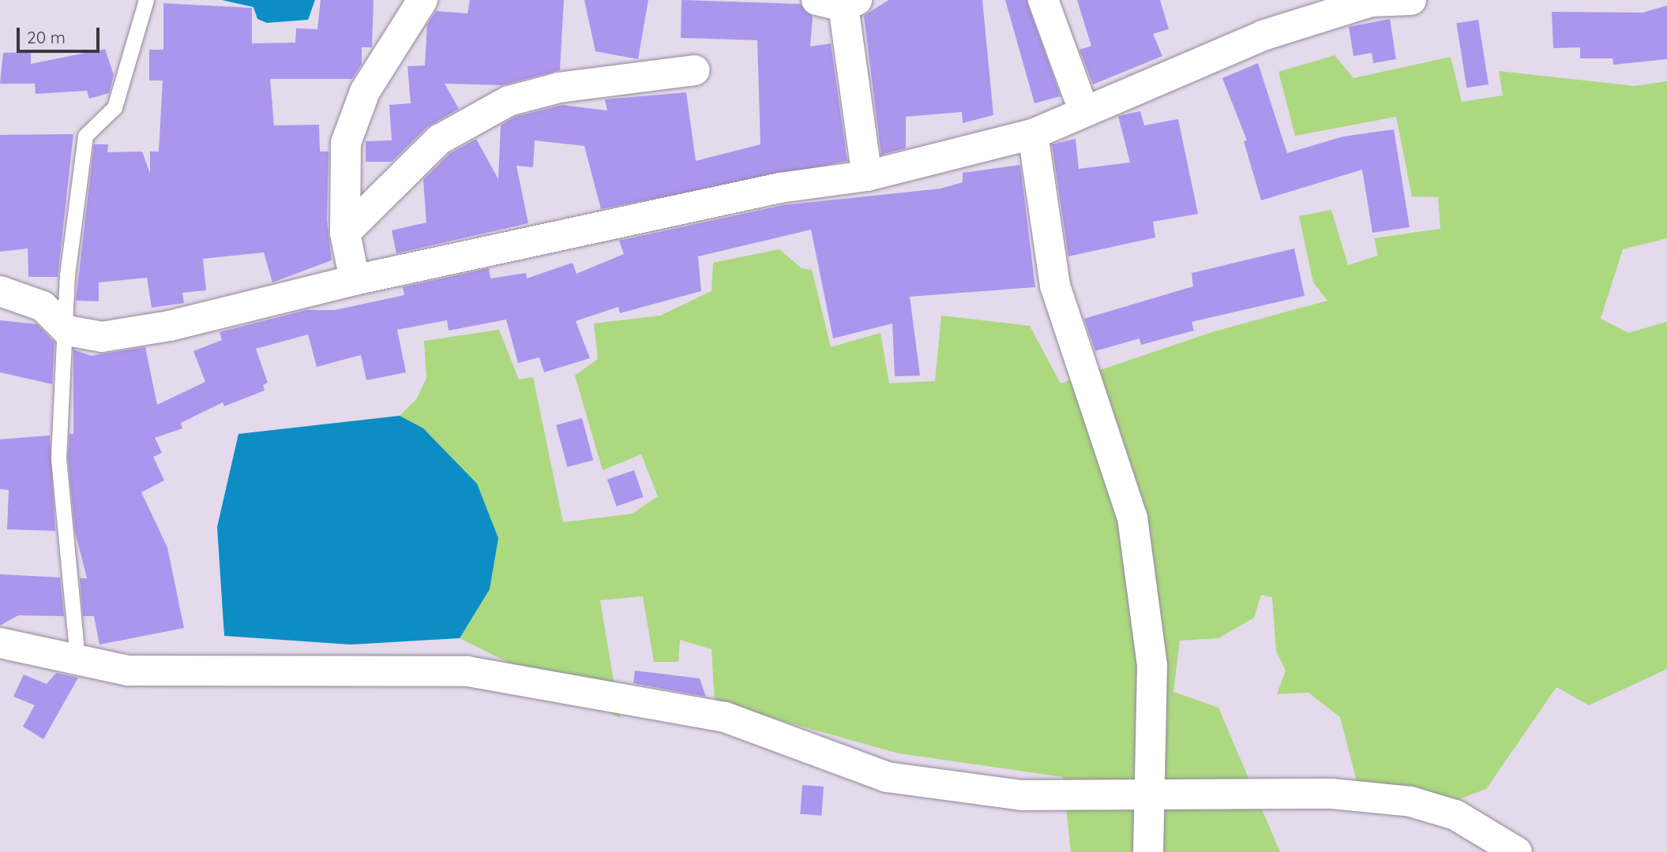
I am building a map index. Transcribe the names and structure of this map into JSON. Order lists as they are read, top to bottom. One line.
{"scale_bar":"20 m"}
